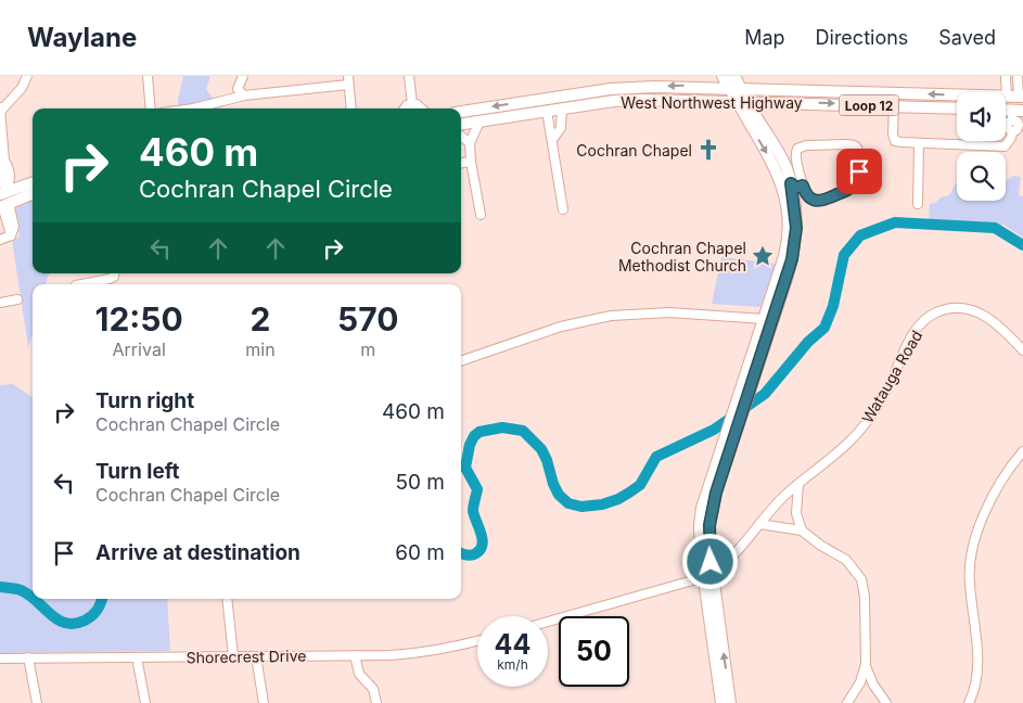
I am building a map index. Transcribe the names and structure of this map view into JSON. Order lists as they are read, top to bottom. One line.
{"streets":{"main road":["West Northwest Highway","Loop 12"],"street":["Watauga Road","Shorecrest Drive"]},"places":{"church":["Cochran Chapel"],"place":["Cochran Chapel Methodist Church"]},"page":{"header":"Waylane","nav":["Map","Directions","Saved"],"turn":["460 m","Cochran Chapel Circle"],"eta":["12:50","Arrival","2","min","570","m"],"list":[{"name":"Turn right","note":"Cochran Chapel Circle","value":"460 m"},{"name":"Turn left","note":"Cochran Chapel Circle","value":"50 m"},{"name":"Arrive at destination","value":"60 m"}],"speed":"44 km/h","limit":"50"}}
